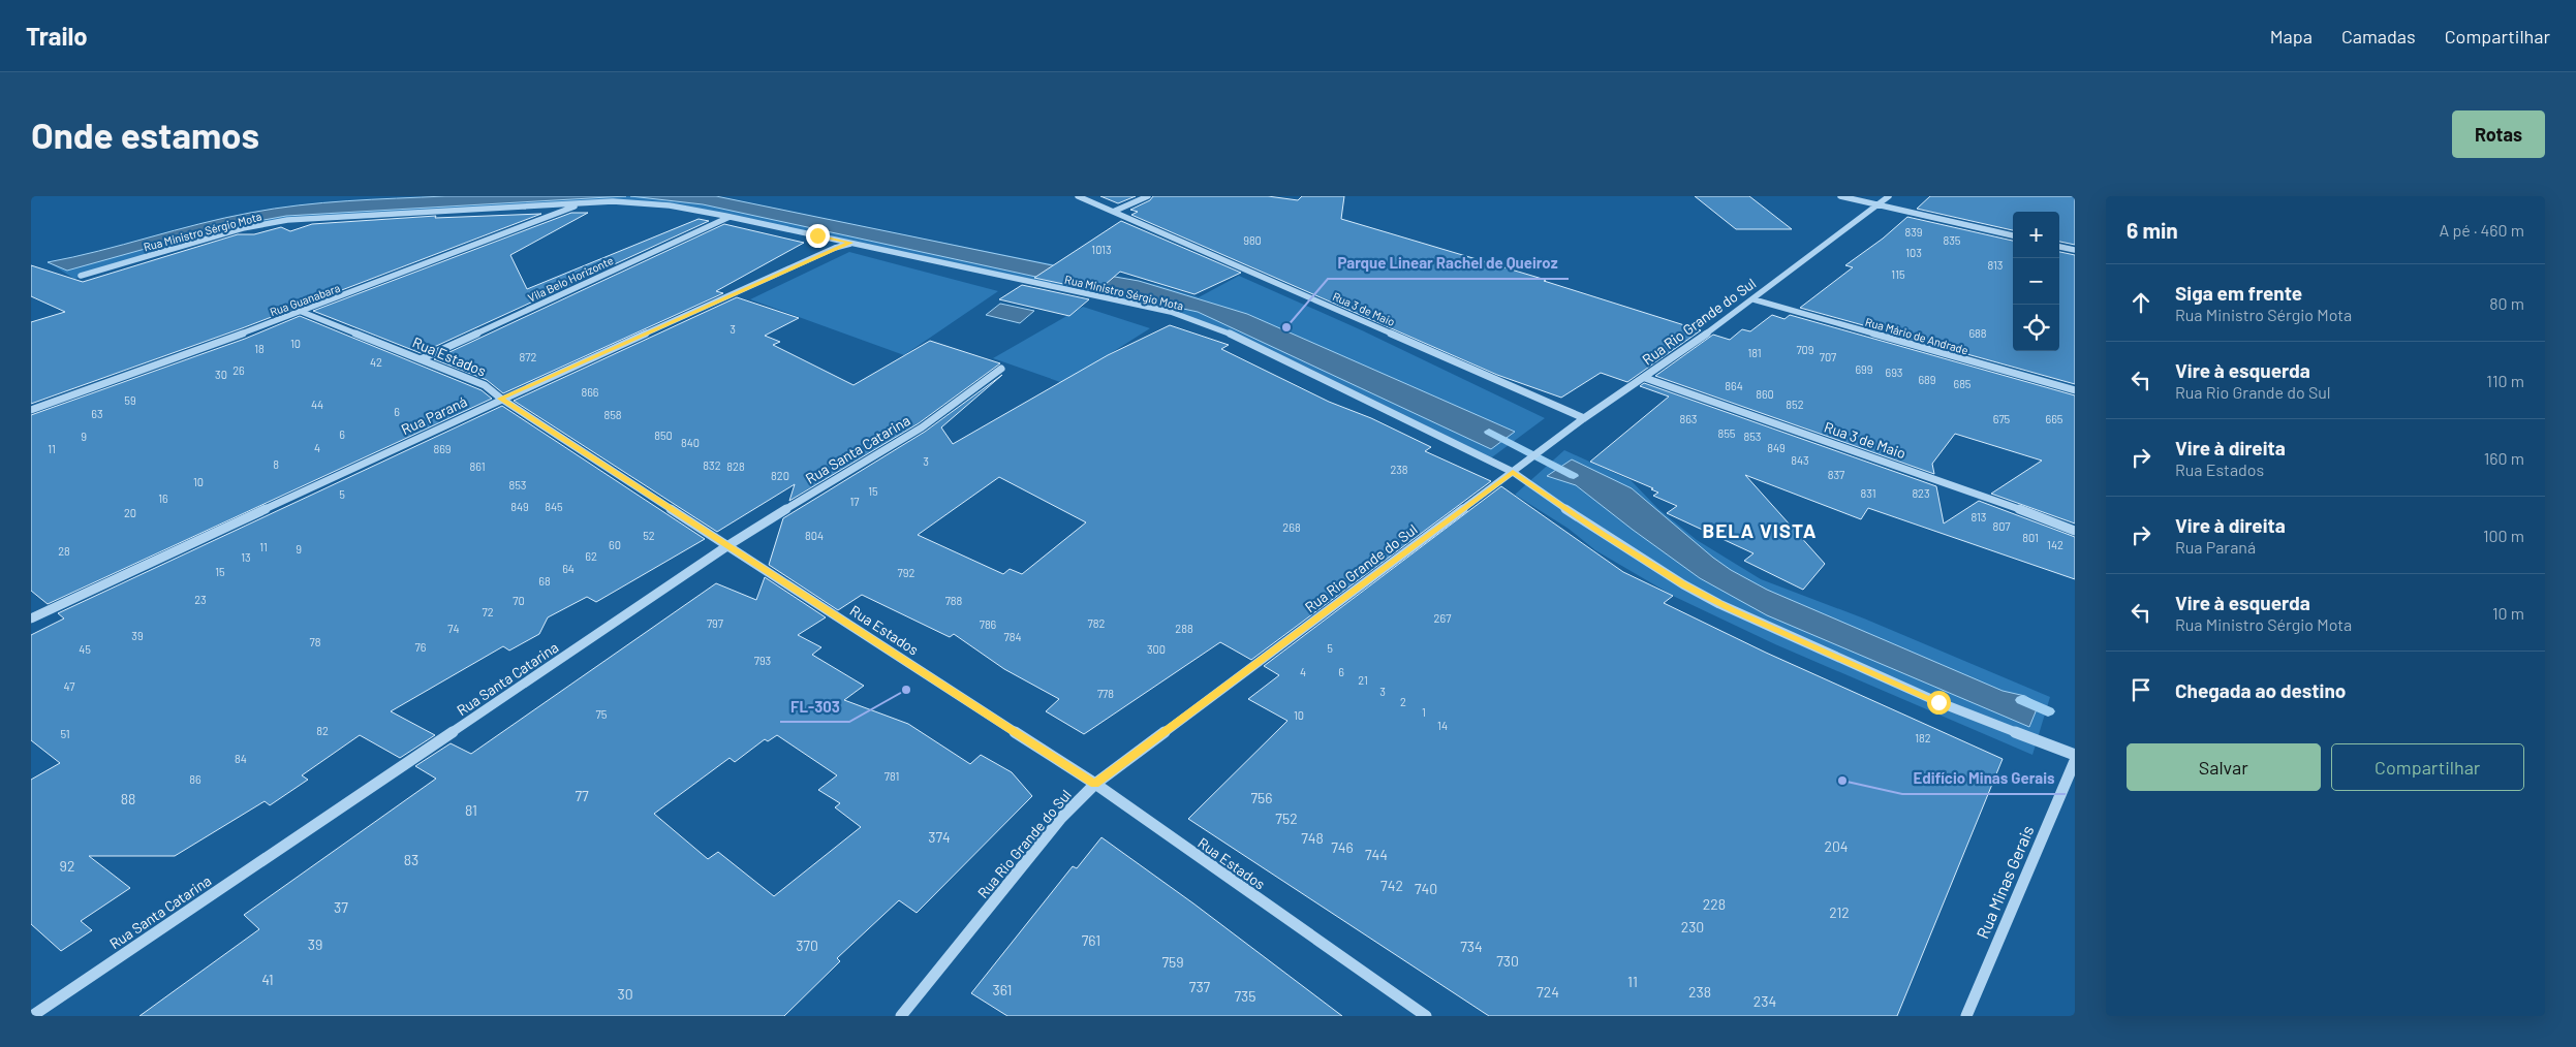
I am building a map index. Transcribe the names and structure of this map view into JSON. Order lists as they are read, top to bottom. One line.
{"streets":{"street":["Rua Ministro Sérgio Mota","Vila Belo Horizonte","Rua Guanabara","Rua 3 de Maio","Rua Rio Grande do Sul","Rua Mário de Andrade","Rua Estados","Rua Paraná","Rua Santa Catarina","Rua Minas Gerais"]},"crossings":[["Rua Ministro Sérgio Mota","Vila Belo Horizonte"],["Rua Ministro Sérgio Mota","Rua Guanabara"],["Rua Ministro Sérgio Mota","Rua Rio Grande do Sul"],["Rua Ministro Sérgio Mota","Rua Paraná"],["Vila Belo Horizonte","Rua Estados"],["Rua Guanabara","Rua Estados"],["Rua 3 de Maio","Rua Rio Grande do Sul"],["Rua Rio Grande do Sul","Rua Mário de Andrade"],["Rua Rio Grande do Sul","Rua Estados"],["Rua Estados","Rua Paraná"],["Rua Estados","Rua Santa Catarina"]],"districts":["BELA VISTA"],"places":["Parque Linear Rachel de Queiroz","FL-303","Edifício Minas Gerais"],"house_numbers":["839","980","835","1013","103","813","115","3","688","10","18","709","181","872","707","42","699","26","693","30","689","685","864","866","860","59","44","852","6","63","858","863","675","665","855","6","850","9","853","840","4","849","11","869","843","3","8","832","861","828","238","837","820","10","853","15","831","823","5","16","17","849","845","20","813","807","268","52","804","801","60","142","11","9","28","62","13","64","15","792","68","23","70","788","72","267","797","782","786","74","288","39","784","78","76","5","45","300","793","4","6","21","47","3","778","2","1","75","10","14","82","51","182","84","781","86","77","756","88","81","752","374","748","204","746","744","83","92","742","740","228","37","212","230","761","39","370","734","730","759","41","11","737","361","724","238","30","735","234"],"page":{"header":"Trailo","nav":["Mapa","Camadas","Compartilhar"],"buttons":["Rotas",["Salvar","Compartilhar"]],"title":"Onde estamos","heading":["6 min","A pé · 460 m"],"map_buttons":["+","−"],"list":[["Siga em frente","Rua Ministro Sérgio Mota","80 m"],["Vire à esquerda","Rua Rio Grande do Sul","110 m"],["Vire à direita","Rua Estados","160 m"],["Vire à direita","Rua Paraná","100 m"],["Vire à esquerda","Rua Ministro Sérgio Mota","10 m"],"Chegada ao destino"]}}
